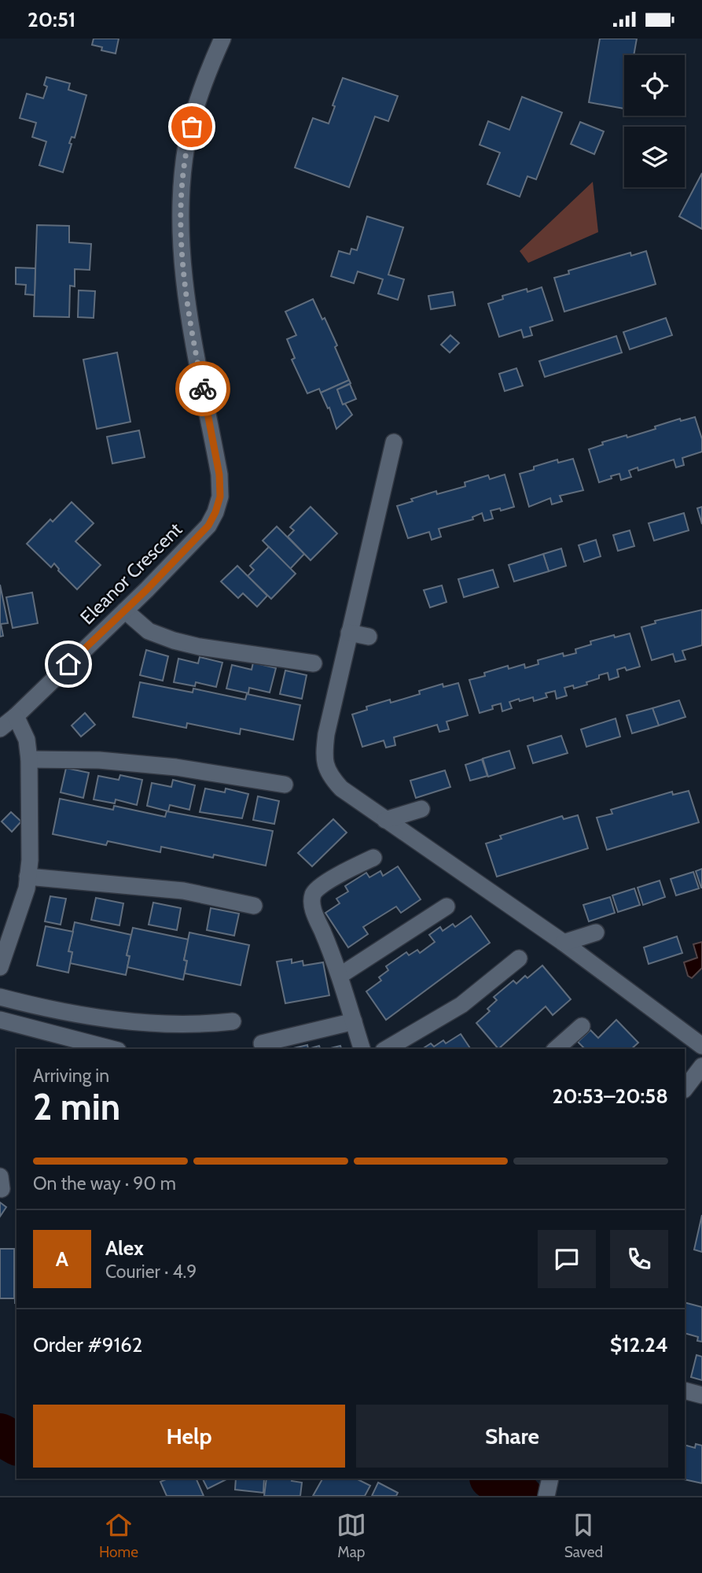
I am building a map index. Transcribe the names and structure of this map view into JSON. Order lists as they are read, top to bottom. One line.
{"streets":{"street":["Eleanor Crescent"]},"page":{"status":"20:51","heading":["2 min","Arriving in","20:53–20:58"],"panel":["Alex","Courier · 4.9","Order #9162","$12.24"],"bar":"On the way · 90 m","round":"A","buttons":["Help","Share"],"tabs":["Home","Map","Saved"]}}
